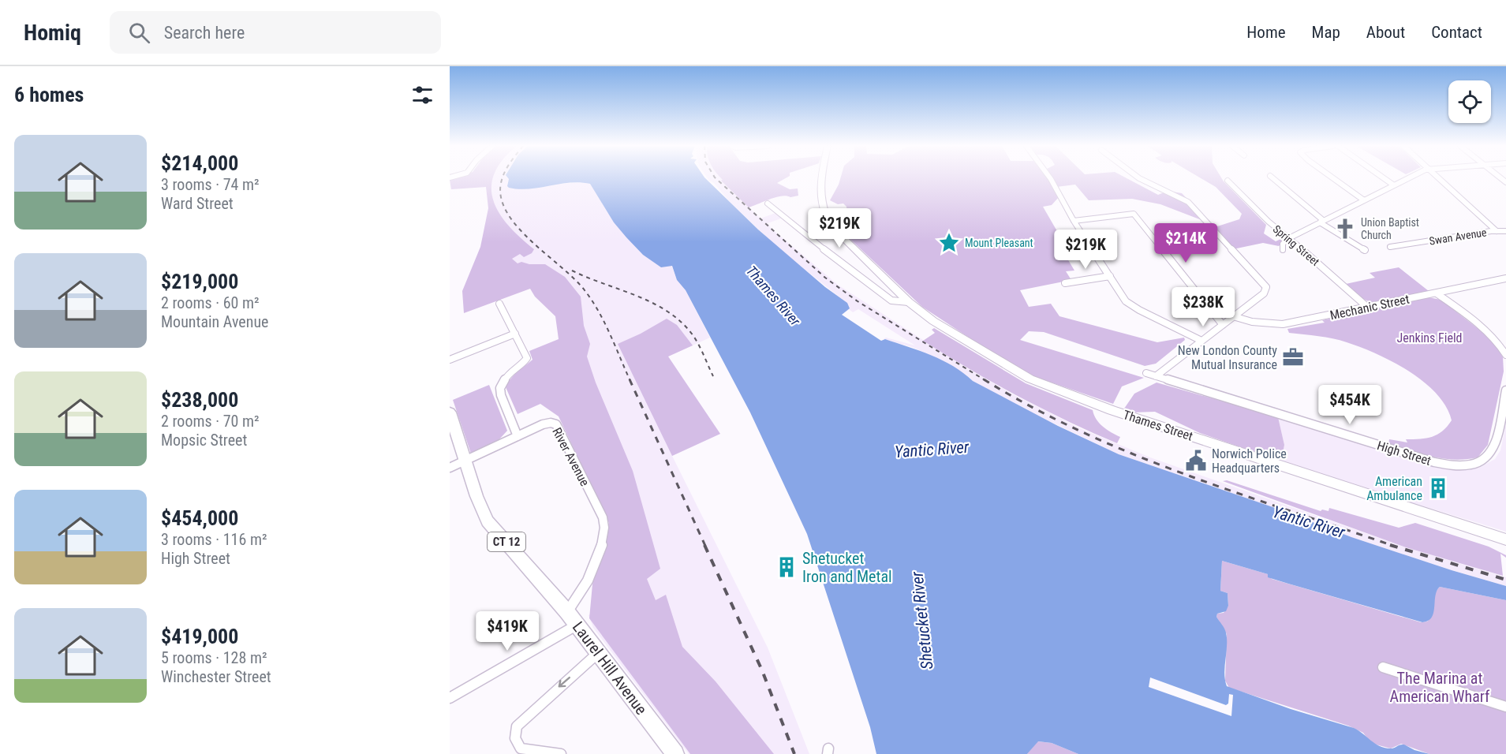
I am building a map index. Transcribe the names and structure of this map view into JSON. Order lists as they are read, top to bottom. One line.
{"streets":{"highway":["CT 12","Laurel Hill Avenue"],"main road":["Thames Street"],"street":["Swan Avenue","Spring Street","Mechanic Street","High Street","River Avenue"]},"crossings":[["Spring Street","Mechanic Street"],["River Avenue","Laurel Hill Avenue"]],"water":["Thames River","Yantic River","Shetucket River"],"parks":["Jenkins Field","The Marina at American Wharf"],"places":{"church":["Union Baptist Church"],"place":["Mount Pleasant"],"office":["New London County Mutual Insurance"],"public building":["Norwich Police Headquarters"],"building":["American Ambulance","Shetucket Iron and Metal"]},"page":{"header":"Homiq","search":"Search here","nav":["Home","Map","About","Contact"],"heading":"6 homes","list":[{"name":"$214,000","note":"3 rooms · 74 m² · Ward Street"},{"name":"$219,000","note":"2 rooms · 60 m² · Mountain Avenue"},{"name":"$238,000","note":"2 rooms · 70 m² · Mopsic Street"},{"name":"$454,000","note":"3 rooms · 116 m² · High Street"},{"name":"$419,000","note":"5 rooms · 128 m² · Winchester Street"}],"price":["$219K","$214K","$219K","$238K","$454K","$419K"]}}
